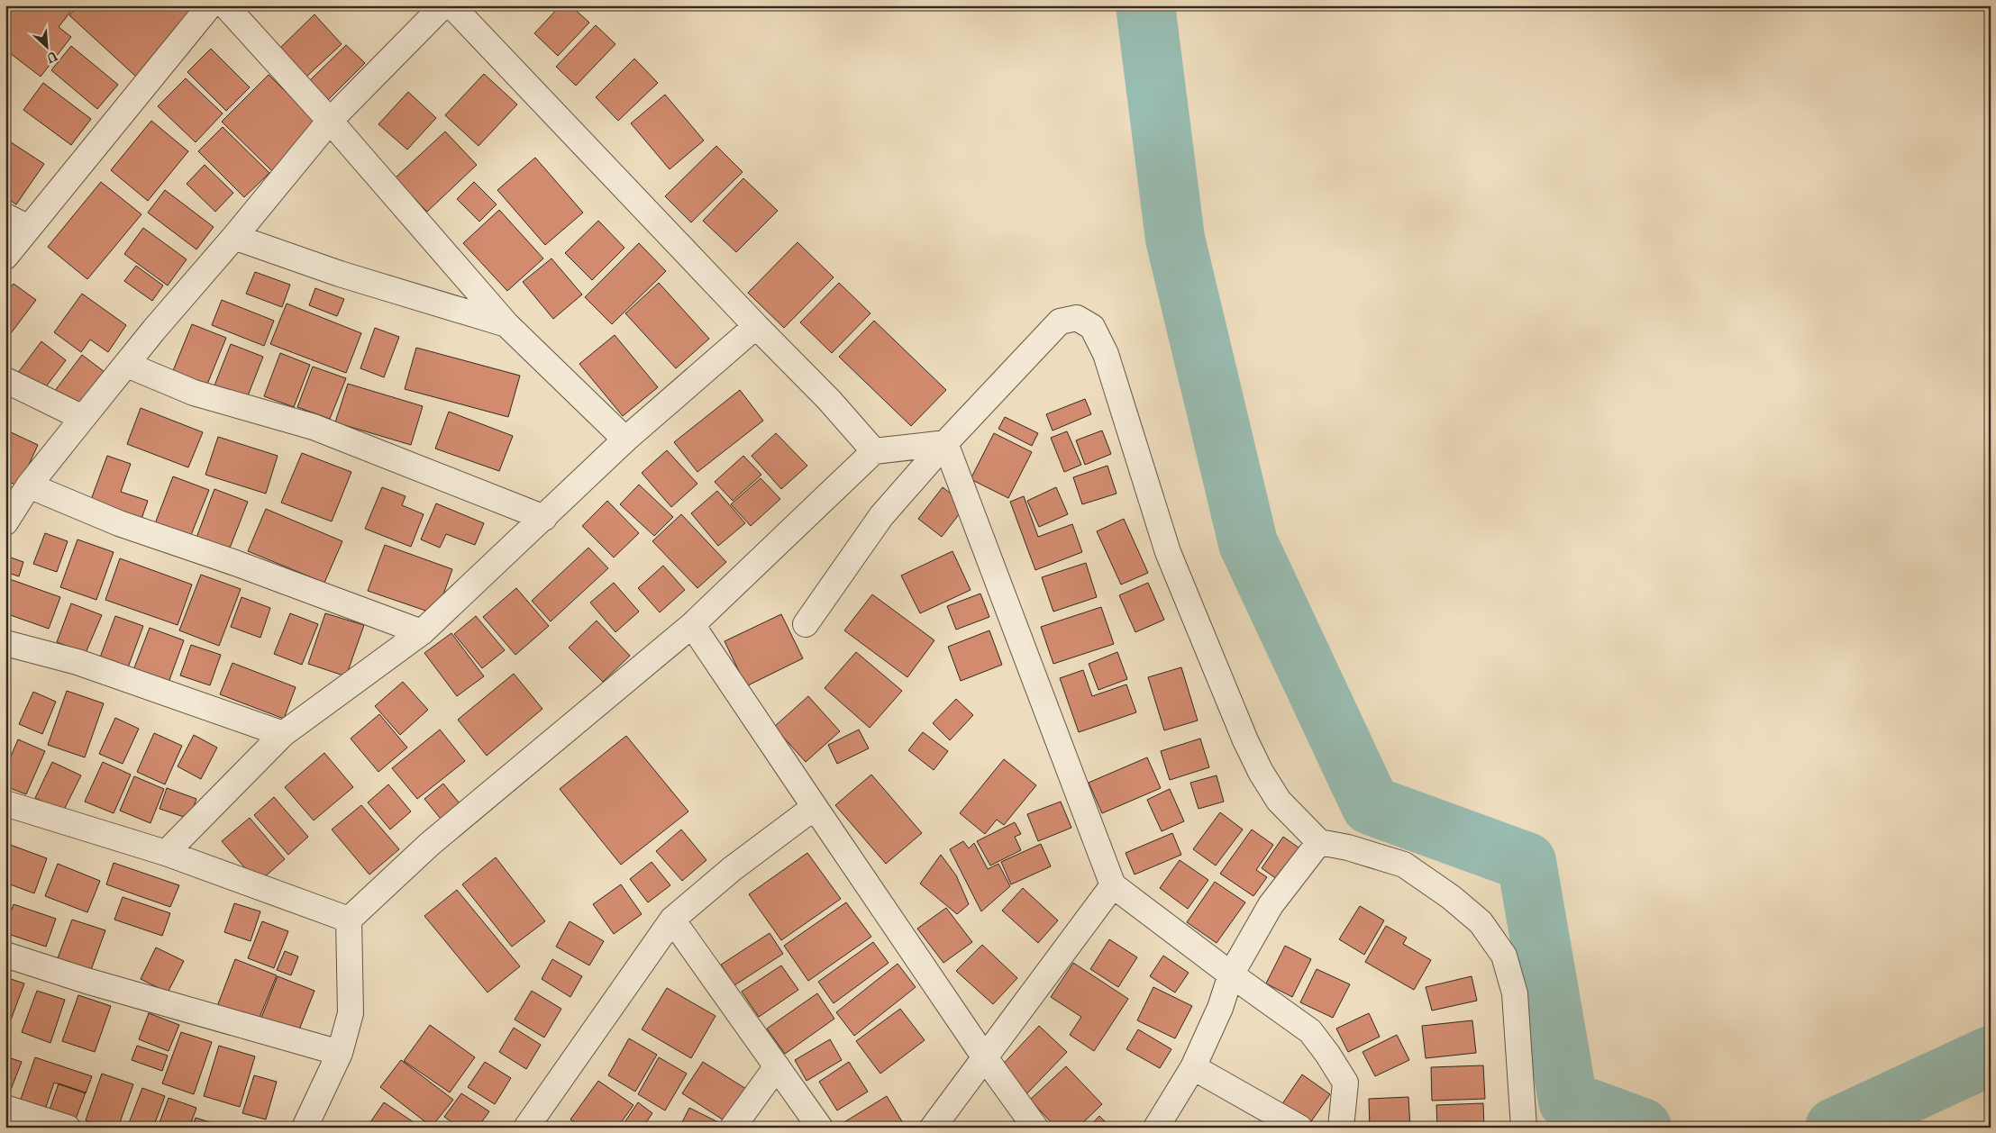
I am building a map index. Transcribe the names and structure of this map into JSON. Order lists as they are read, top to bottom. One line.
{"north":"bottom right"}
